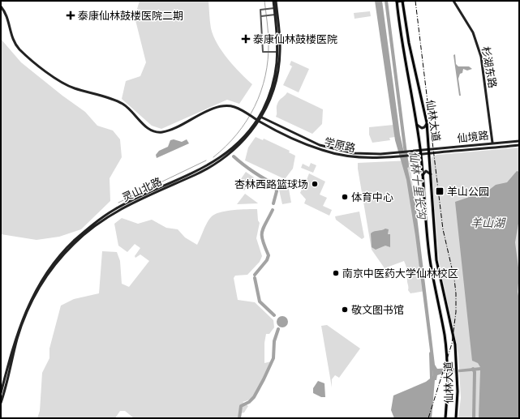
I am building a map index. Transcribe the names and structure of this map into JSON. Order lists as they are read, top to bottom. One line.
{"streets":{"main road":["杉湖东路","仙林大道","仙境路","学原路","灵山北路"]},"crossings":[["杉湖东路","仙境路"],["仙林大道","仙境路"],["仙林大道","学原路"],["仙境路","学原路"],["学原路","灵山北路"]],"water":["仙林十里长沟","羊山湖"],"places":{"health":["泰康仙林鼓楼医院二期","泰康仙林鼓楼医院"],"other":["杏林西路篮球场","体育中心","南京中医药大学仙林校区","敬文图书馆"],"transit":["羊山公园"]}}
